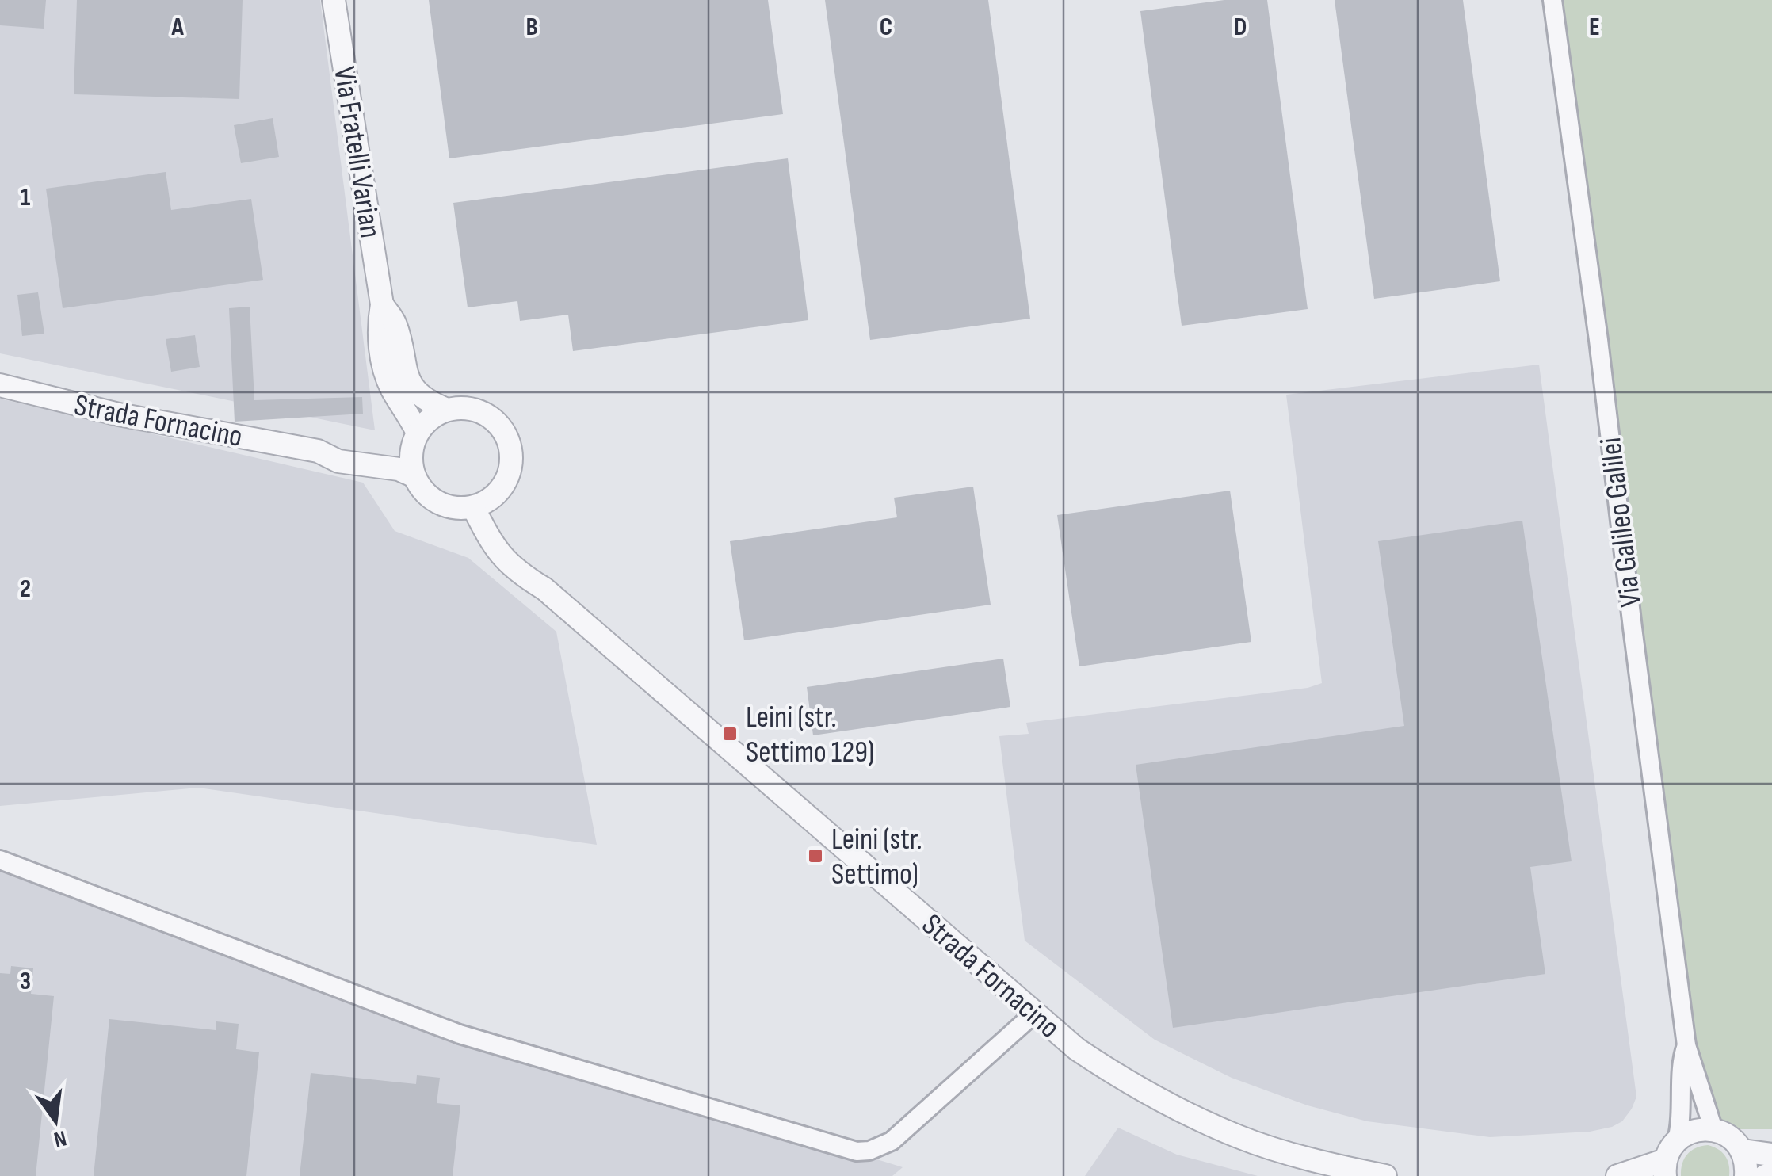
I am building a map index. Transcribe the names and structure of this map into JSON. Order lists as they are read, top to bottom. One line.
{"streets":{"street":["Via Fratelli Varian","Strada Fornacino","Via Galileo Galilei"]},"crossings":[["Via Fratelli Varian","Strada Fornacino"]],"places":{"transit":["Leini (str. Settimo 129)","Leini (str. Settimo)"]},"north":"bottom","grid":{"columns":["A","B","C","D","E"],"rows":["1","2","3"]}}
